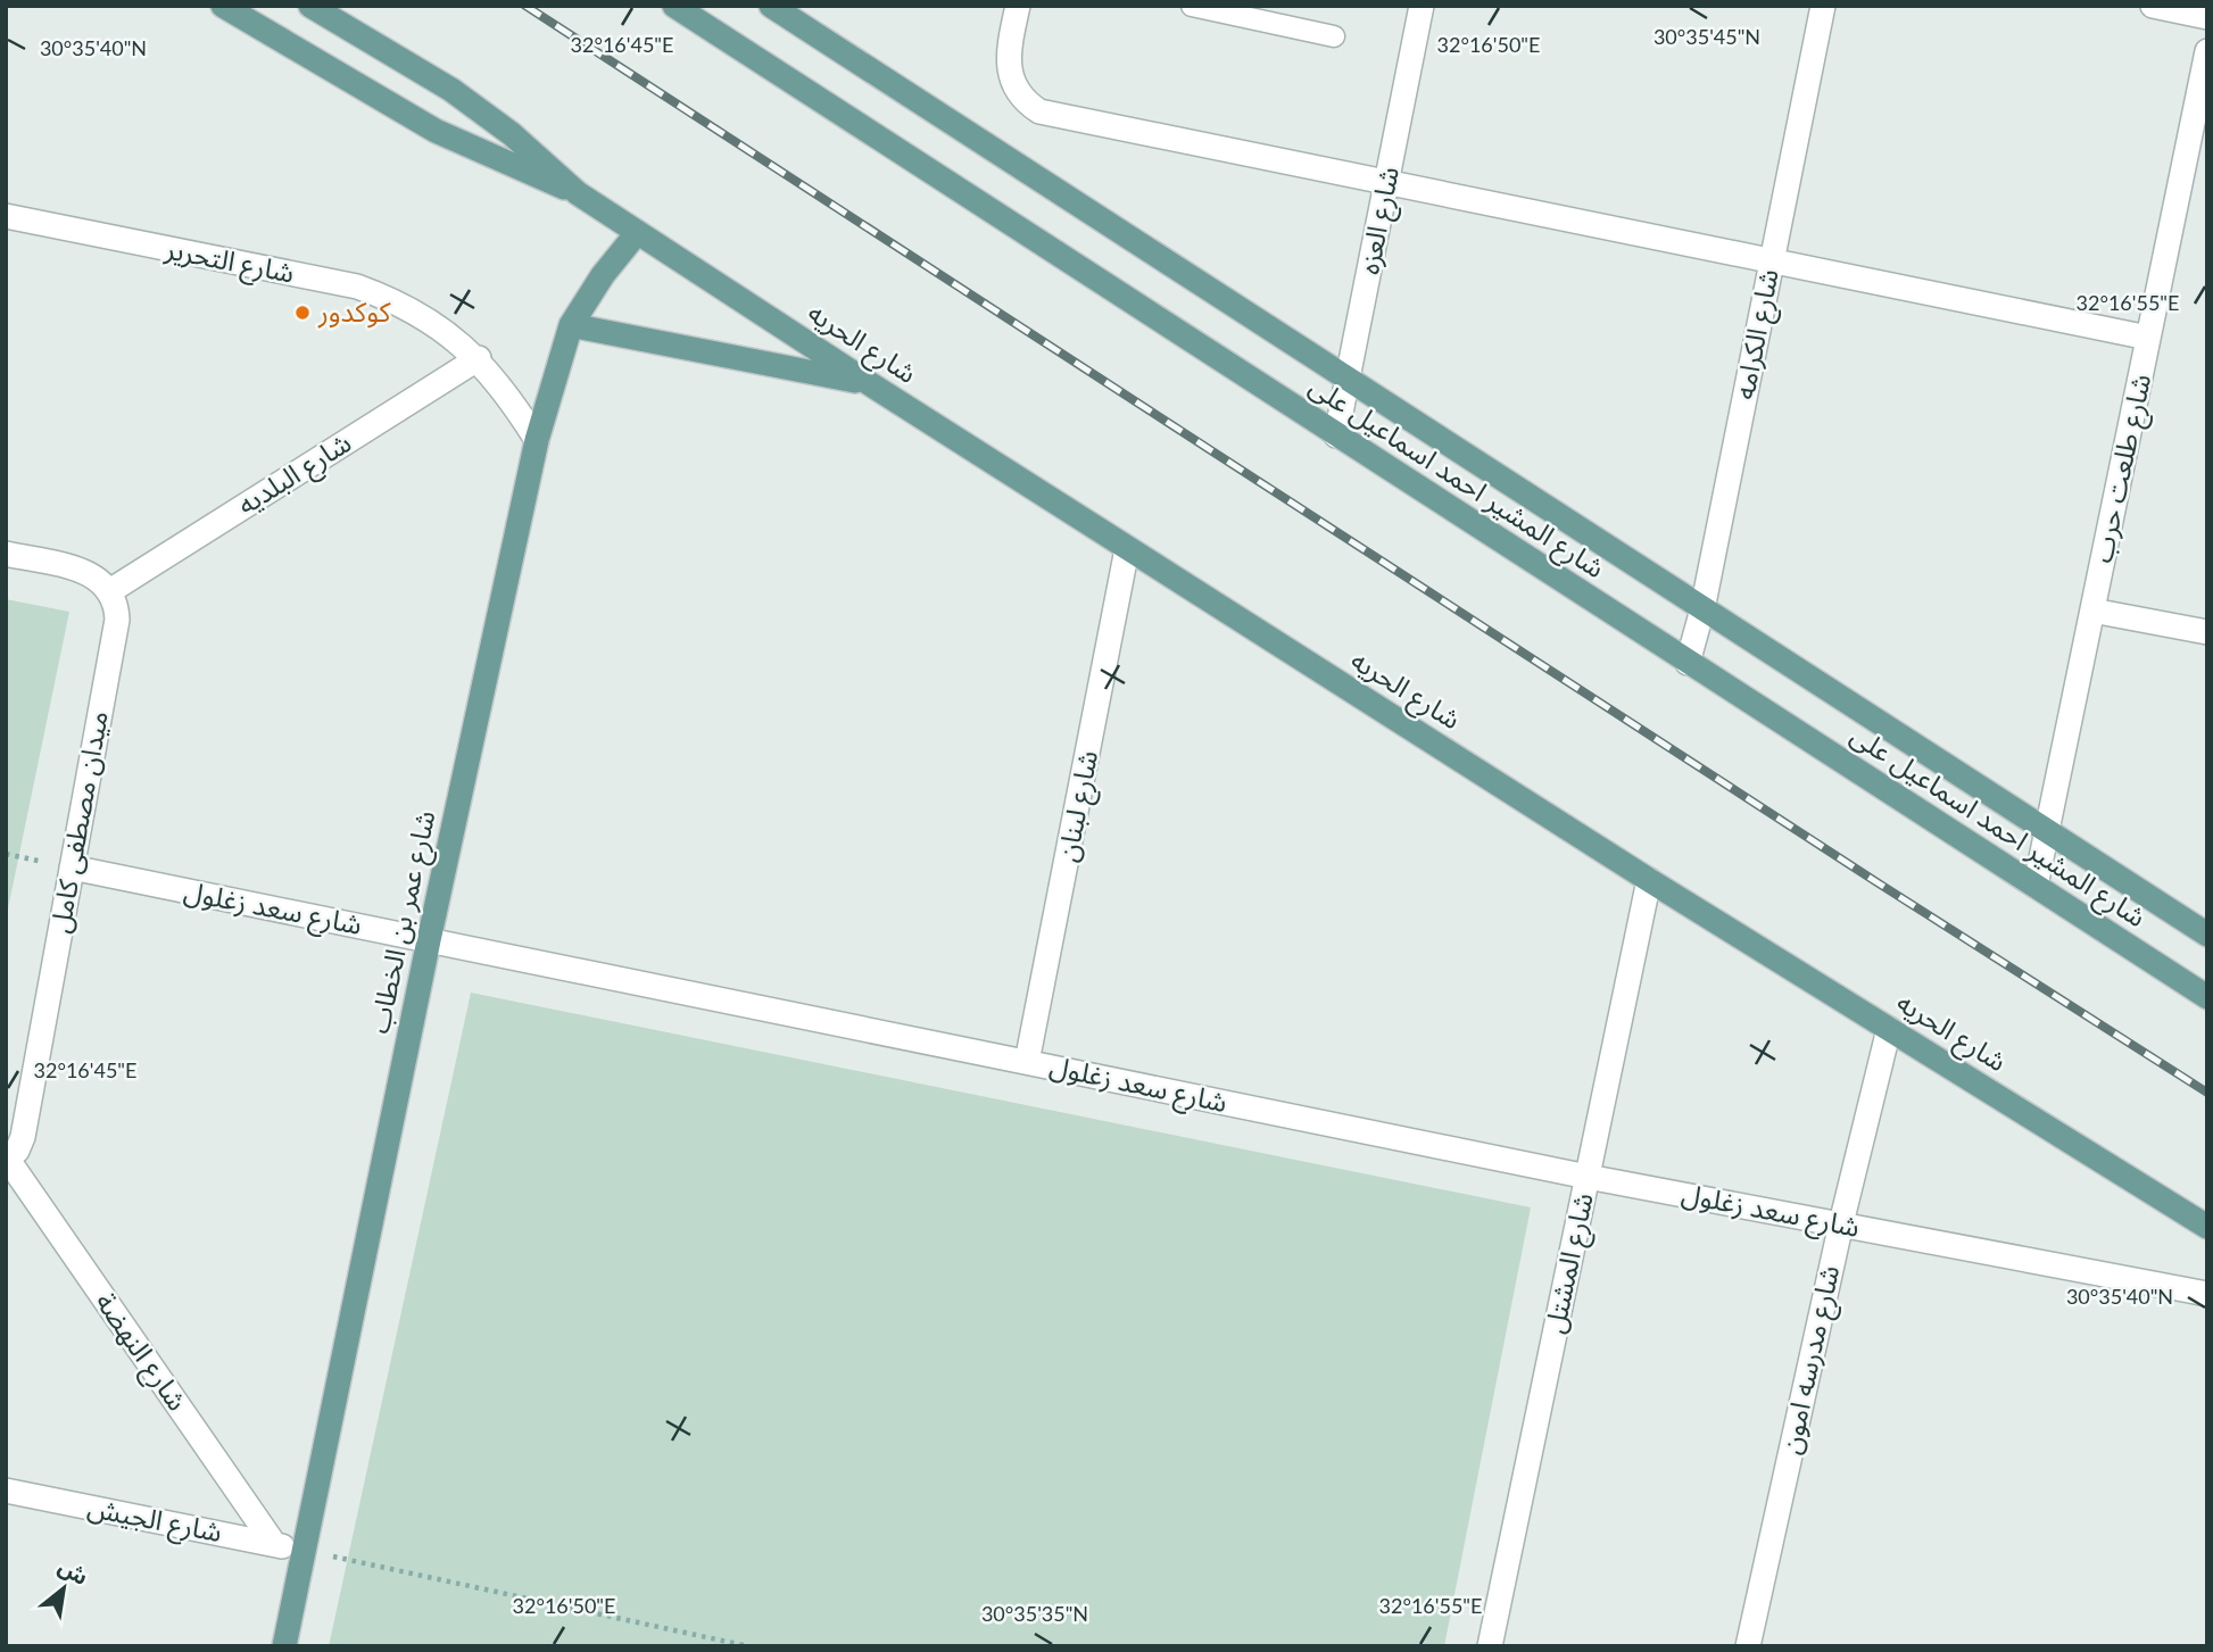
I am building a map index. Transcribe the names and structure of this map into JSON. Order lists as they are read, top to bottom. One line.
{"streets":{"main road":["شارع الحريه","شارع المشير احمد اسماعيل على","شارع عمر بن الخطاب"],"street":["شارع العزه","شارع التحرير","شارع الكرامه","شارع طلعت حرب","شارع البلديه","شارع لبنان","ميدان مصطفى كامل","شارع سعد زغلول","شارع المشتل","شارع النهضة","شارع مدرسه امون","شارع الجيش"]},"crossings":[["شارع العزه","شارع المشير احمد اسماعيل على"],["شارع التحرير","شارع البلديه"],["شارع التحرير","شارع عمر بن الخطاب"],["شارع الكرامه","شارع المشير احمد اسماعيل على"],["شارع الحريه","شارع لبنان"],["شارع الحريه","شارع عمر بن الخطاب"],["شارع الحريه","شارع المشتل"],["شارع الحريه","شارع مدرسه امون"],["شارع طلعت حرب","شارع المشير احمد اسماعيل على"],["شارع البلديه","ميدان مصطفى كامل"],["شارع لبنان","شارع سعد زغلول"],["ميدان مصطفى كامل","شارع سعد زغلول"],["ميدان مصطفى كامل","شارع النهضة"],["شارع سعد زغلول","شارع عمر بن الخطاب"],["شارع سعد زغلول","شارع المشتل"],["شارع سعد زغلول","شارع مدرسه امون"],["شارع عمر بن الخطاب","شارع الجيش"],["شارع النهضة","شارع الجيش"]],"places":["كوكدور"],"north":"top right","coordinates":["30°35'45\"N","32°16'45\"E","32°16'50\"E","30°35'40\"N","32°16'55\"E","30°35'35\"N"]}
